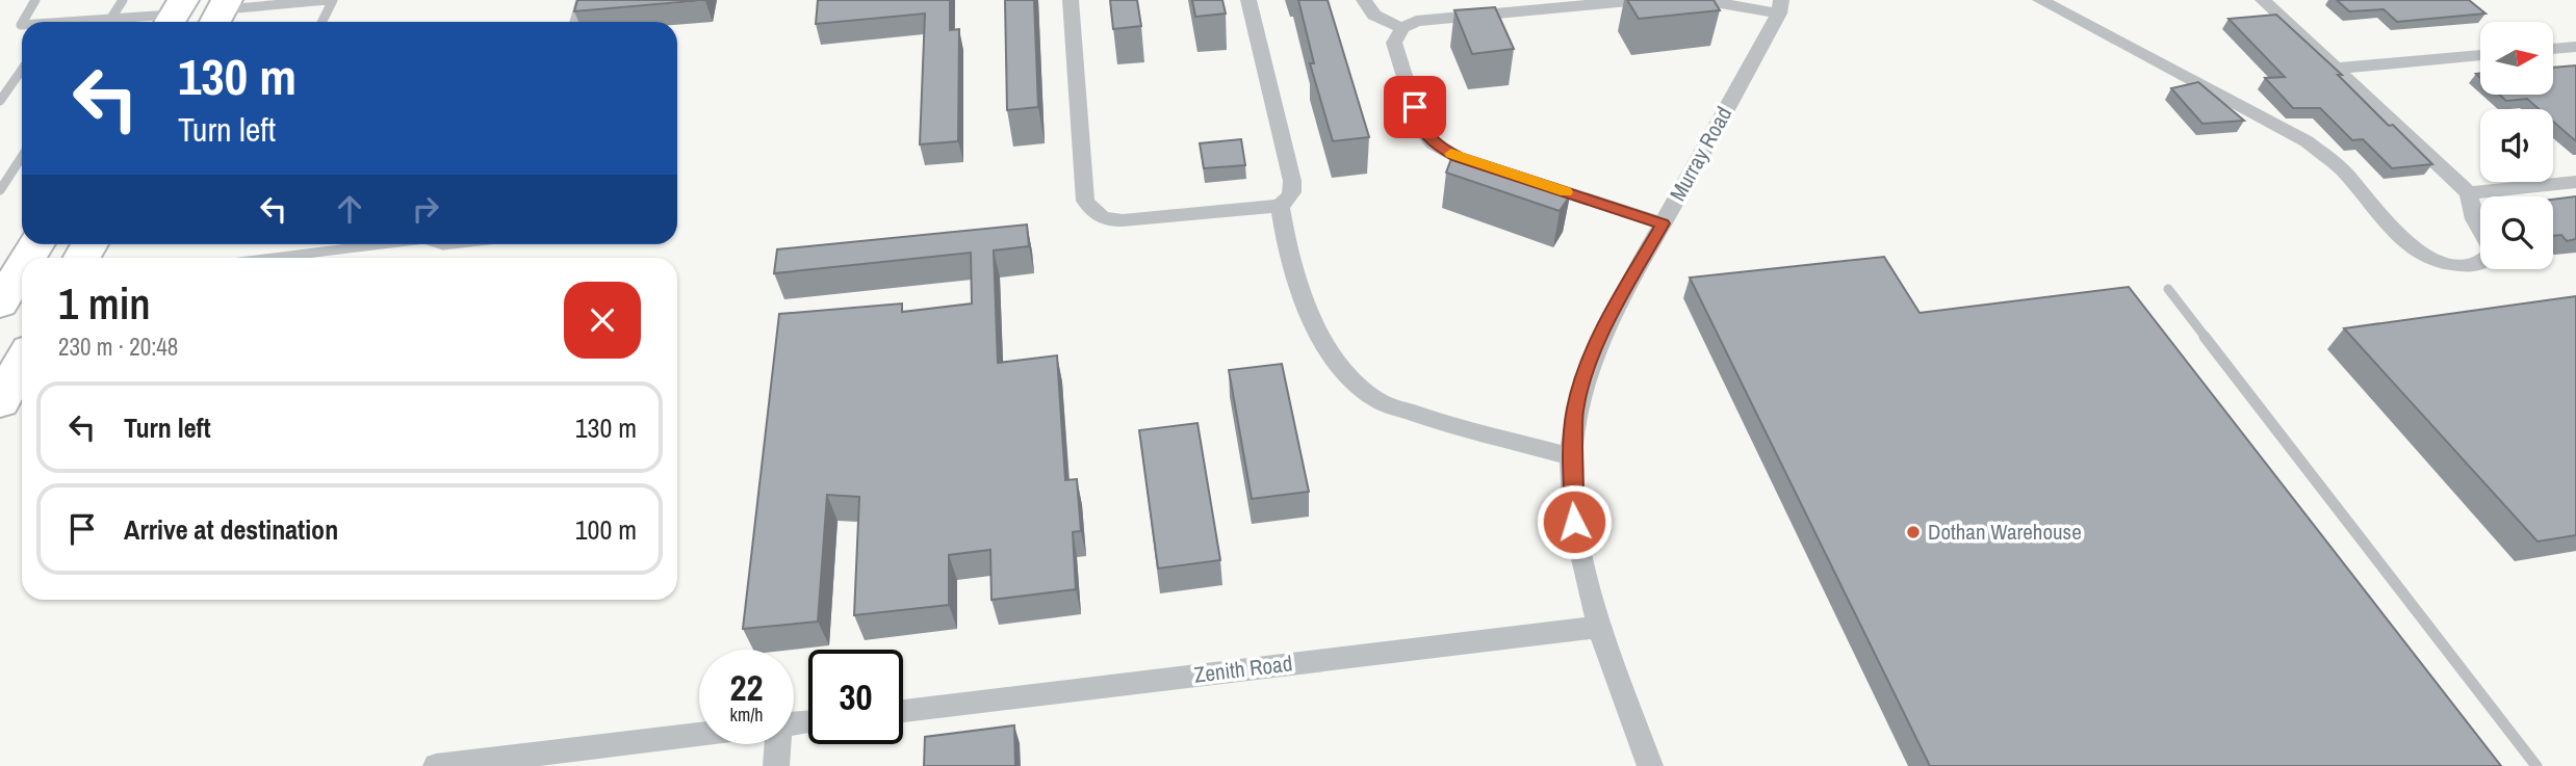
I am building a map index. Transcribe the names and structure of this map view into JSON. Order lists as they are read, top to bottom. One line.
{"streets":{"street":["Murray Road","Zenith Road"]},"crossings":[["Murray Road","Zenith Road"]],"places":["Dothan Warehouse"],"north":"right","page":{"turn":["130 m","Turn left"],"heading":["1 min","230 m · 20:48"],"list":[{"name":"Turn left","value":"130 m"},{"name":"Arrive at destination","value":"100 m"}],"speed":"22 km/h","limit":"30"}}
